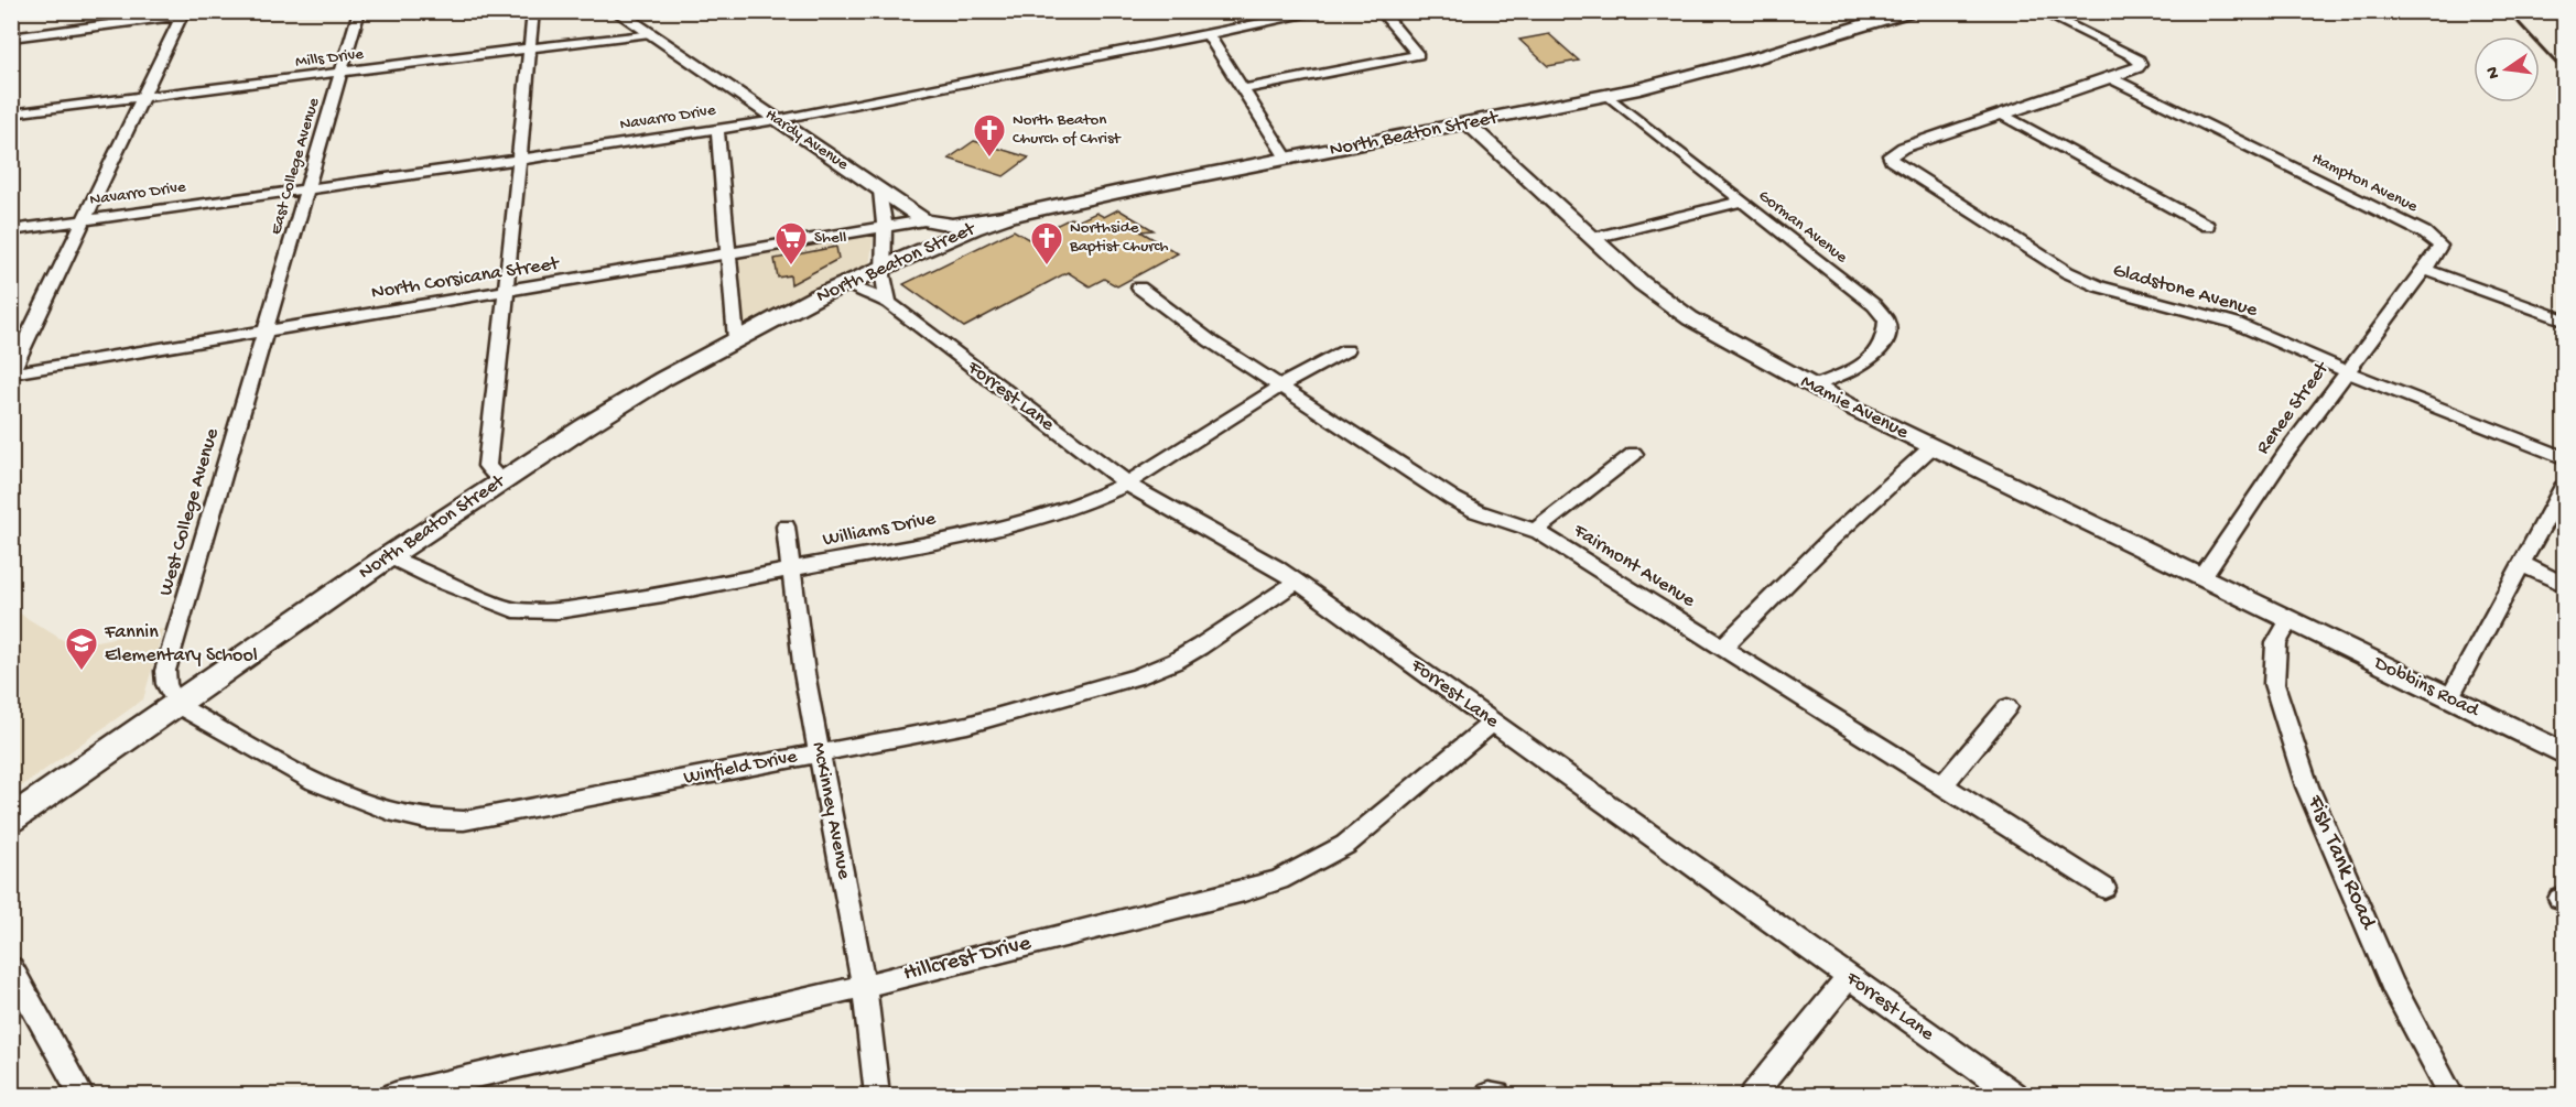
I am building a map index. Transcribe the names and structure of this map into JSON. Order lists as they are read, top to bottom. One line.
{"streets":{"main road":["North Beaton Street"],"street":["Mills Drive","Navarro Drive","Hardy Avenue","East College Avenue","Hampton Avenue","Gorman Avenue","North Corsicana Street","Gladstone Avenue","Forrest Lane","Mamie Avenue","Renee Street","West College Avenue","Williams Drive","Fairmont Avenue","Dobbins Road","Winfield Drive","McKinney Avenue","Fish Tank Road","Hillcrest Drive"]},"crossings":[["Mills Drive","Hardy Avenue"],["Mills Drive","East College Avenue"],["Navarro Drive","Hardy Avenue"],["Navarro Drive","East College Avenue"],["North Beaton Street","Hardy Avenue"],["North Beaton Street","Gorman Avenue"],["North Beaton Street","Forrest Lane"],["North Beaton Street","Mamie Avenue"],["North Beaton Street","West College Avenue"],["North Beaton Street","Williams Drive"],["North Beaton Street","Winfield Drive"],["Hardy Avenue","North Corsicana Street"],["East College Avenue","North Corsicana Street"],["East College Avenue","West College Avenue"],["Hampton Avenue","Renee Street"],["Gorman Avenue","Mamie Avenue"],["North Corsicana Street","West College Avenue"],["Gladstone Avenue","Renee Street"],["Forrest Lane","Williams Drive"],["Forrest Lane","Winfield Drive"],["Forrest Lane","Hillcrest Drive"],["Mamie Avenue","Renee Street"],["Mamie Avenue","Dobbins Road"],["Mamie Avenue","Fish Tank Road"],["West College Avenue","Winfield Drive"],["Williams Drive","Fairmont Avenue"],["Williams Drive","McKinney Avenue"],["Dobbins Road","Fish Tank Road"],["Winfield Drive","McKinney Avenue"],["McKinney Avenue","Hillcrest Drive"]],"places":{"church":["North Beaton Church of Christ","Northside Baptist Church"],"supermarket":["Shell"],"school or university":["Fannin Elementary School"]},"north":"left"}
